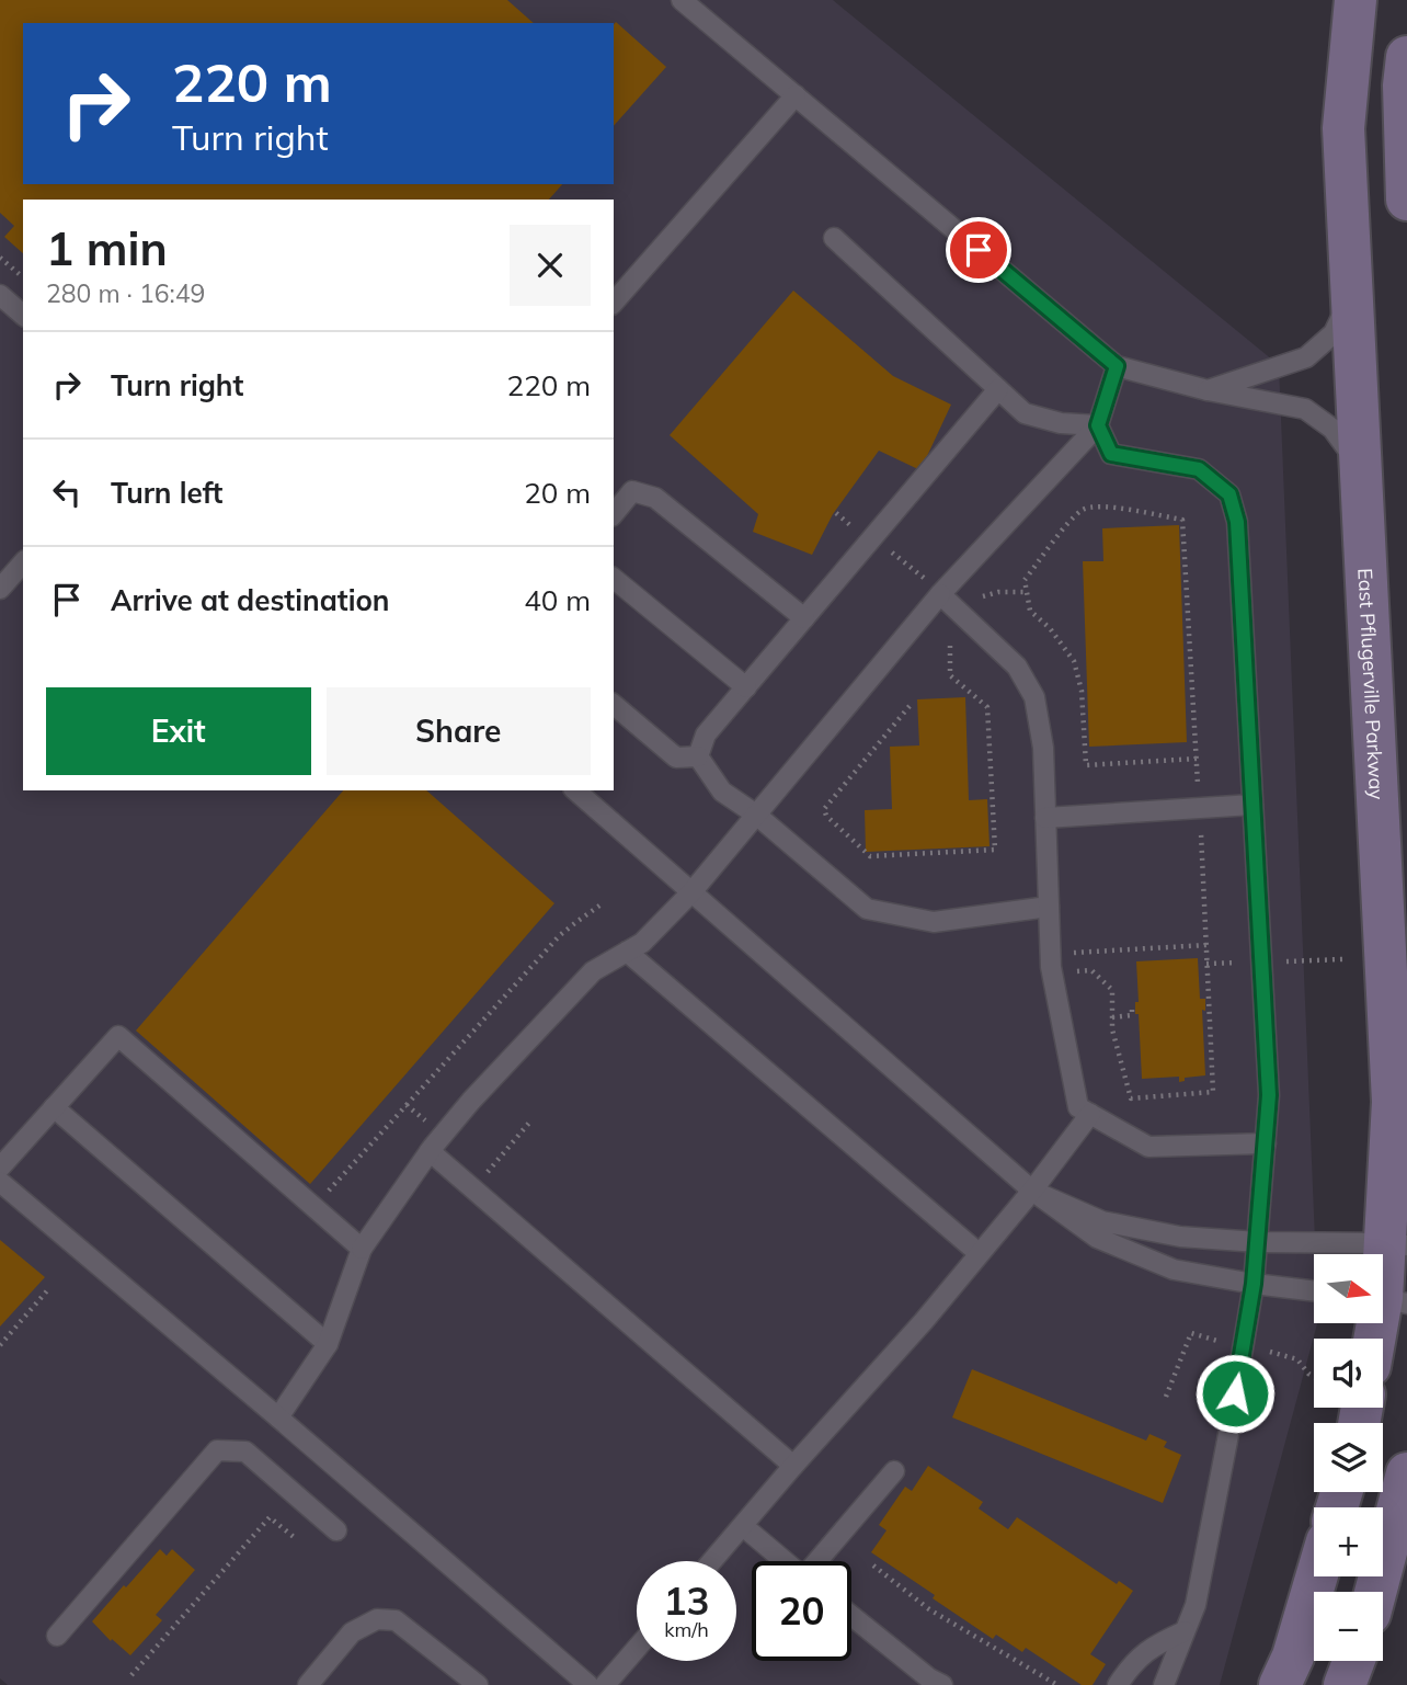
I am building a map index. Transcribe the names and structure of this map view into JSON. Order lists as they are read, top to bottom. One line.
{"streets":{"main road":["East Pflugerville Parkway"]},"north":"right","page":{"turn":["220 m","Turn right"],"heading":["1 min","280 m · 16:49"],"list":[{"name":"Turn right","value":"220 m"},{"name":"Turn left","value":"20 m"},{"name":"Arrive at destination","value":"40 m"}],"buttons":["Exit","Share"],"map_buttons":["+","−"],"speed":"13 km/h","limit":"20"}}
